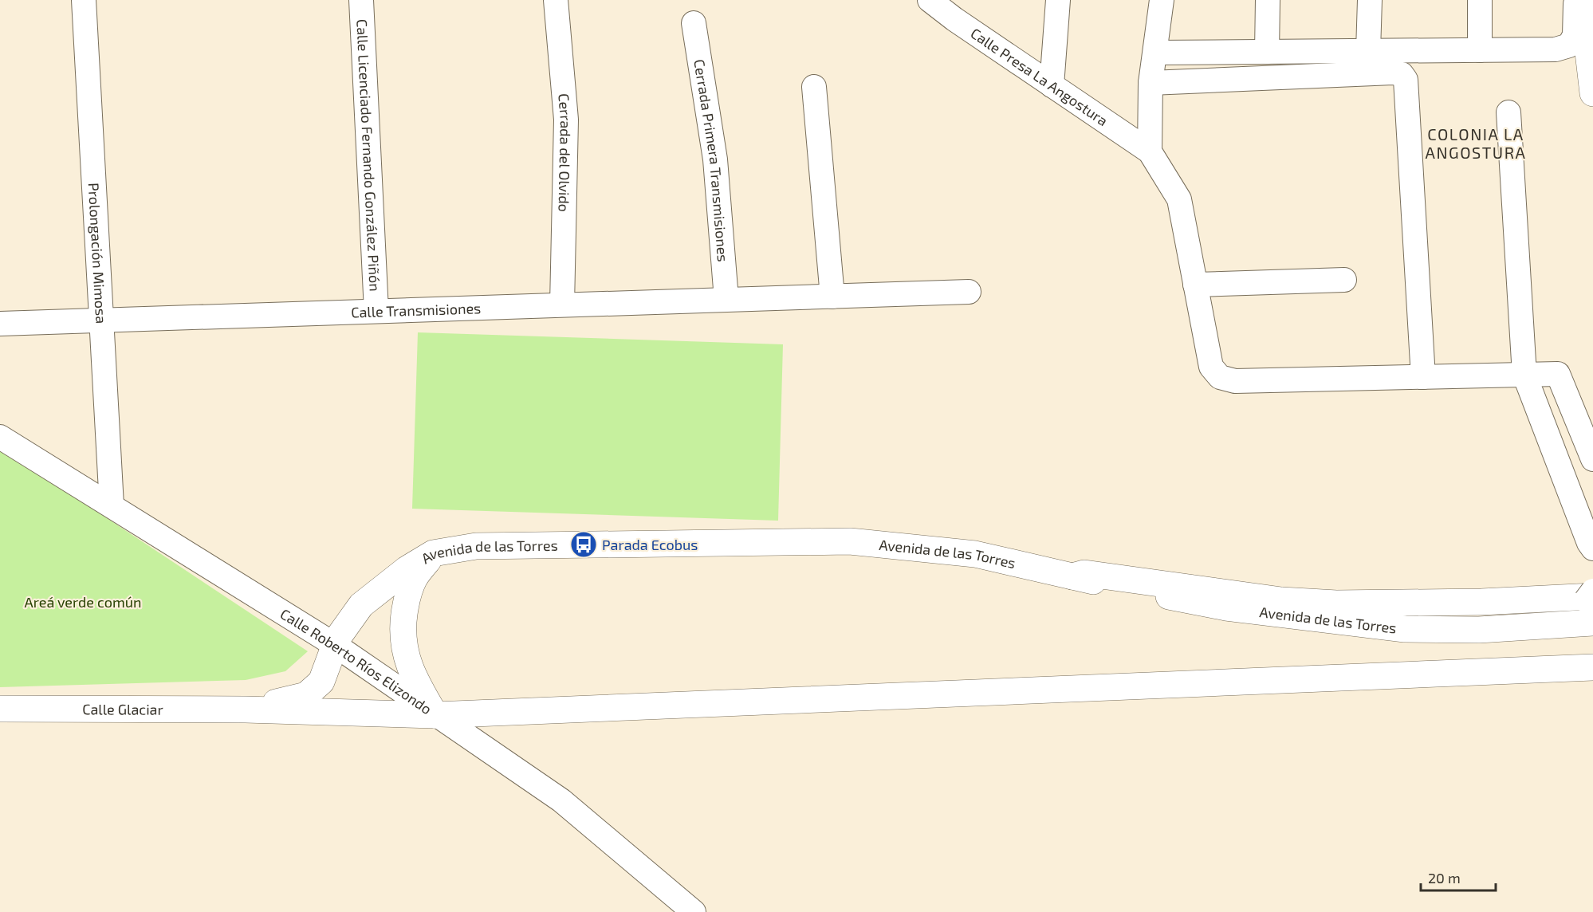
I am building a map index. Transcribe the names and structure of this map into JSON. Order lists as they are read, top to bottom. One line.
{"streets":{"main road":["Avenida de las Torres","Calle Glaciar"],"street":["Calle Presa La Angostura","Cerrada del Olvido","Calle Licenciado Fernando González Piñón","Cerrada Primera Transmisiones","Prolongación Mimosa","Calle Transmisiones","Calle Roberto Ríos Elizondo"]},"crossings":[["Cerrada del Olvido","Calle Transmisiones"],["Calle Licenciado Fernando González Piñón","Calle Transmisiones"],["Cerrada Primera Transmisiones","Calle Transmisiones"],["Prolongación Mimosa","Calle Transmisiones"],["Prolongación Mimosa","Calle Roberto Ríos Elizondo"],["Avenida de las Torres","Calle Roberto Ríos Elizondo"],["Avenida de las Torres","Calle Glaciar"],["Calle Roberto Ríos Elizondo","Calle Glaciar"]],"districts":["COLONIA LA ANGOSTURA"],"parks":["Areá verde común"],"places":{"bus stop":["Parada Ecobus"]},"scale_bar":"20 m"}
